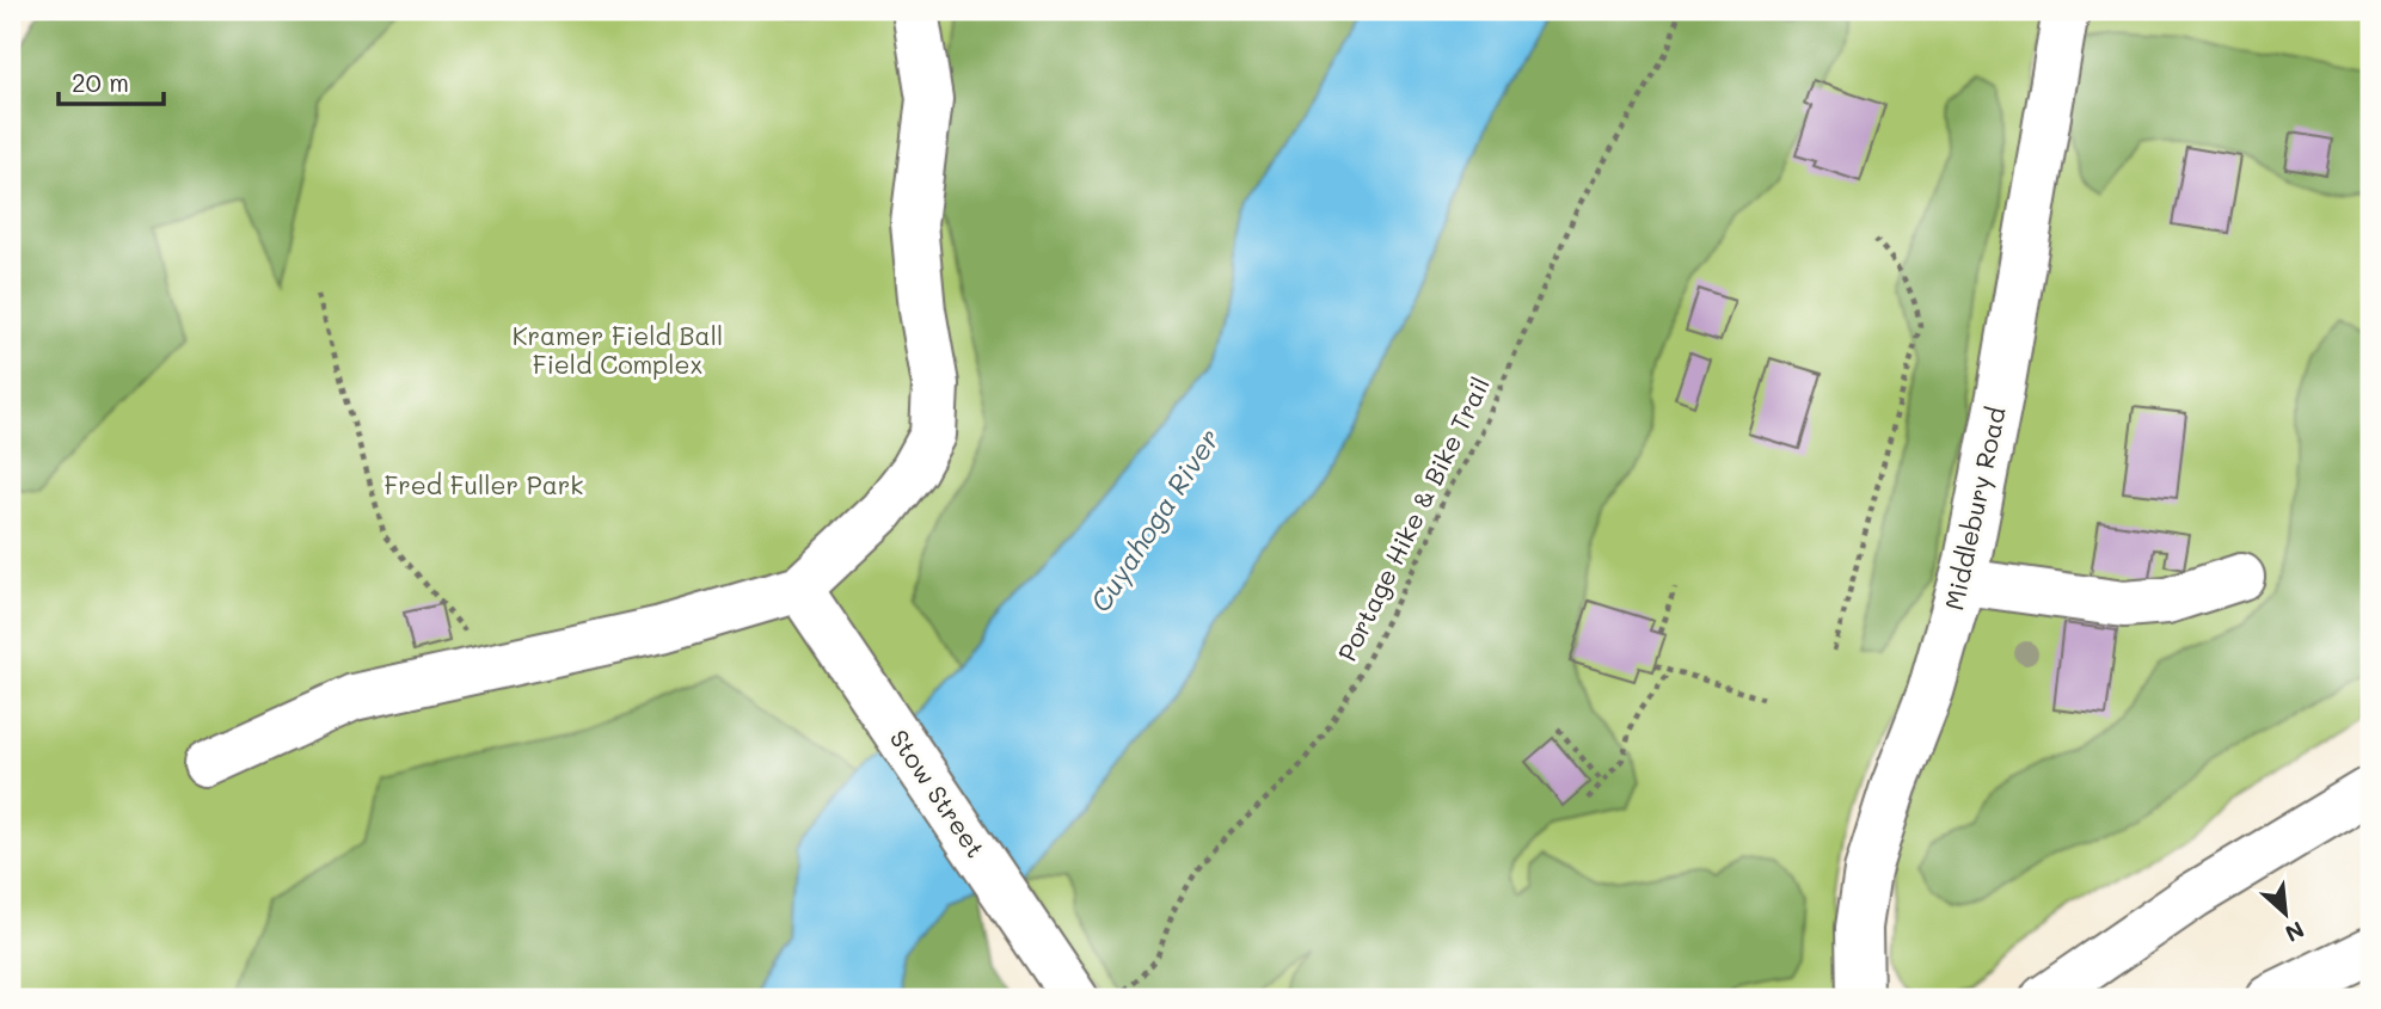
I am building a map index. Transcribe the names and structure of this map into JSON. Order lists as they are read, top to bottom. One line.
{"streets":{"street":["Middlebury Road","Stow Street"],"path":["Portage Hike & Bike Trail"]},"water":["Cuyahoga River"],"parks":["Kramer Field Ball Field Complex","Fred Fuller Park"],"scale_bar":"20 m","north":"bottom right"}
